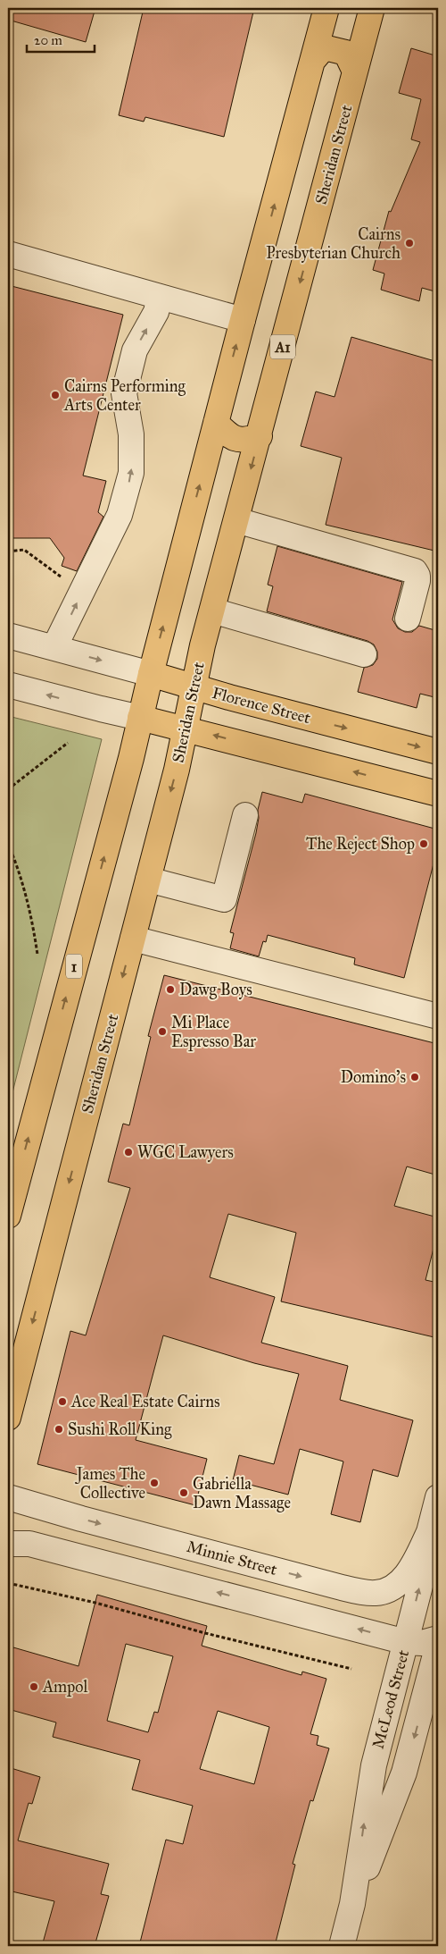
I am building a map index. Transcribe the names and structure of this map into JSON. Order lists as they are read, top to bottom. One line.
{"streets":{"main road":["Sheridan Street","A1","Florence Street","1"],"street":["Minnie Street","McLeod Street"]},"crossings":[["Sheridan Street","Florence Street"],["Florence Street","1"],["Minnie Street","McLeod Street"]],"places":["Cairns Presbyterian Church","Cairns Performing Arts Center","The Reject Shop","Dawg Boys","Mi Place Espresso Bar","Domino's","WGC Lawyers","Ace Real Estate Cairns","Sushi Roll King","James The Collective","Gabriella Dawn Massage","Ampol"],"scale_bar":"20 m"}
